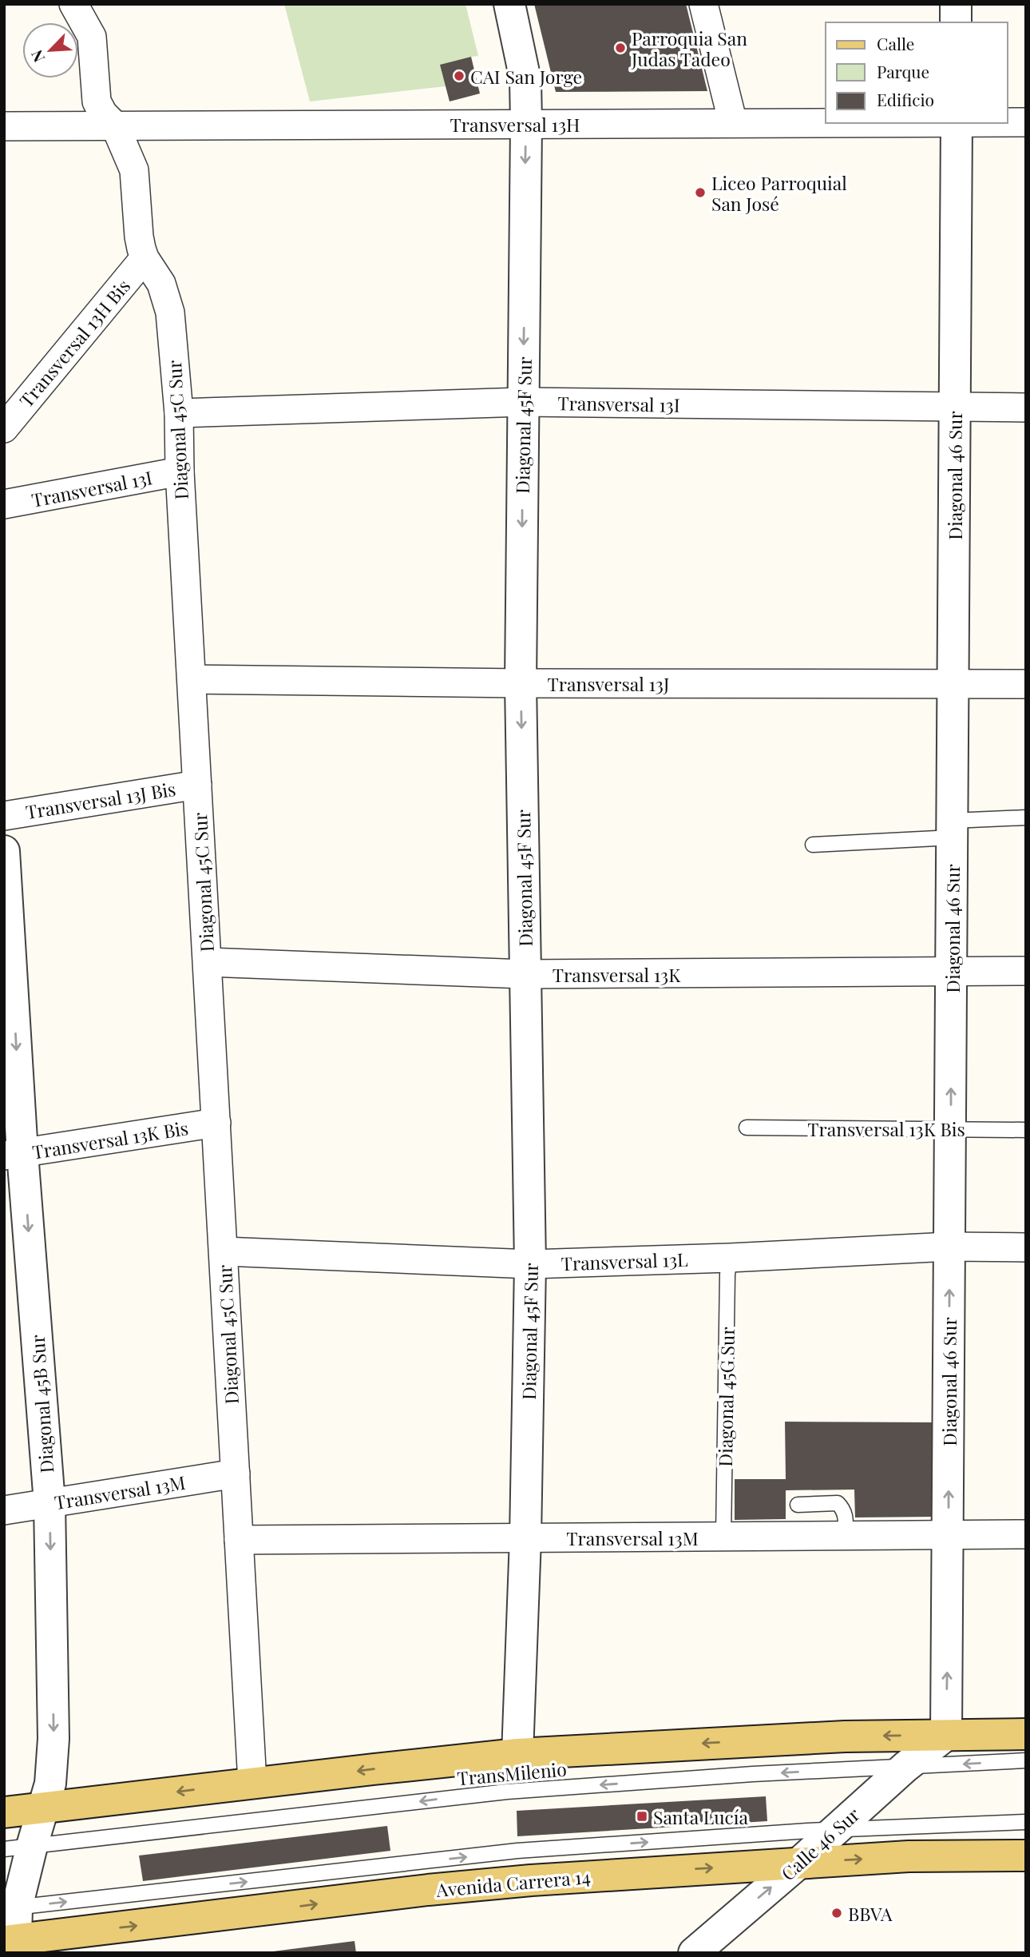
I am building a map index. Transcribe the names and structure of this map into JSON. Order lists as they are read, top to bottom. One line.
{"streets":{"main road":["Avenida Carrera 14"],"street":["Transversal 13H","Transversal 13H Bis","Transversal 13I","Diagonal 45F Sur","Diagonal 45C Sur","Diagonal 46 Sur","Transversal 13J","Transversal 13J Bis","Transversal 13K","Transversal 13K Bis","Transversal 13L","Diagonal 45B Sur","Transversal 13M","Calle 46 Sur"],"lane":["Diagonal 45G Sur","TransMilenio"]},"crossings":[["Transversal 13H","Diagonal 45F Sur"],["Transversal 13H","Diagonal 45C Sur"],["Transversal 13H Bis","Diagonal 45C Sur"],["Transversal 13I","Diagonal 45F Sur"],["Transversal 13I","Diagonal 45C Sur"],["Transversal 13I","Diagonal 46 Sur"],["Diagonal 45F Sur","Transversal 13J"],["Diagonal 45F Sur","Transversal 13K"],["Diagonal 45F Sur","Transversal 13L"],["Diagonal 45F Sur","Transversal 13M"],["Diagonal 45C Sur","Transversal 13J"],["Diagonal 45C Sur","Transversal 13J Bis"],["Diagonal 45C Sur","Transversal 13K"],["Diagonal 45C Sur","Transversal 13K Bis"],["Diagonal 45C Sur","Transversal 13L"],["Diagonal 45C Sur","Transversal 13M"],["Diagonal 46 Sur","Transversal 13J"],["Diagonal 46 Sur","Transversal 13K"],["Diagonal 46 Sur","Transversal 13K Bis"],["Diagonal 46 Sur","Transversal 13L"],["Diagonal 46 Sur","Transversal 13M"],["Diagonal 46 Sur","Calle 46 Sur"],["Transversal 13K Bis","Diagonal 45B Sur"],["Transversal 13L","Diagonal 45G Sur"],["Diagonal 45G Sur","Transversal 13M"],["Diagonal 45B Sur","Transversal 13M"],["Diagonal 45B Sur","TransMilenio"],["Diagonal 45B Sur","Avenida Carrera 14"],["TransMilenio","Calle 46 Sur"],["Calle 46 Sur","Avenida Carrera 14"]],"one_way":["Diagonal 45F Sur","Diagonal 46 Sur","Diagonal 45B Sur","Calle 46 Sur"],"places":{"other":["Parroquia San Judas Tadeo","CAI San Jorge","Liceo Parroquial San José","BBVA"],"transit":["Santa Lucía"]},"legend":["Calle","Parque","Edificio"],"north":"bottom left"}
